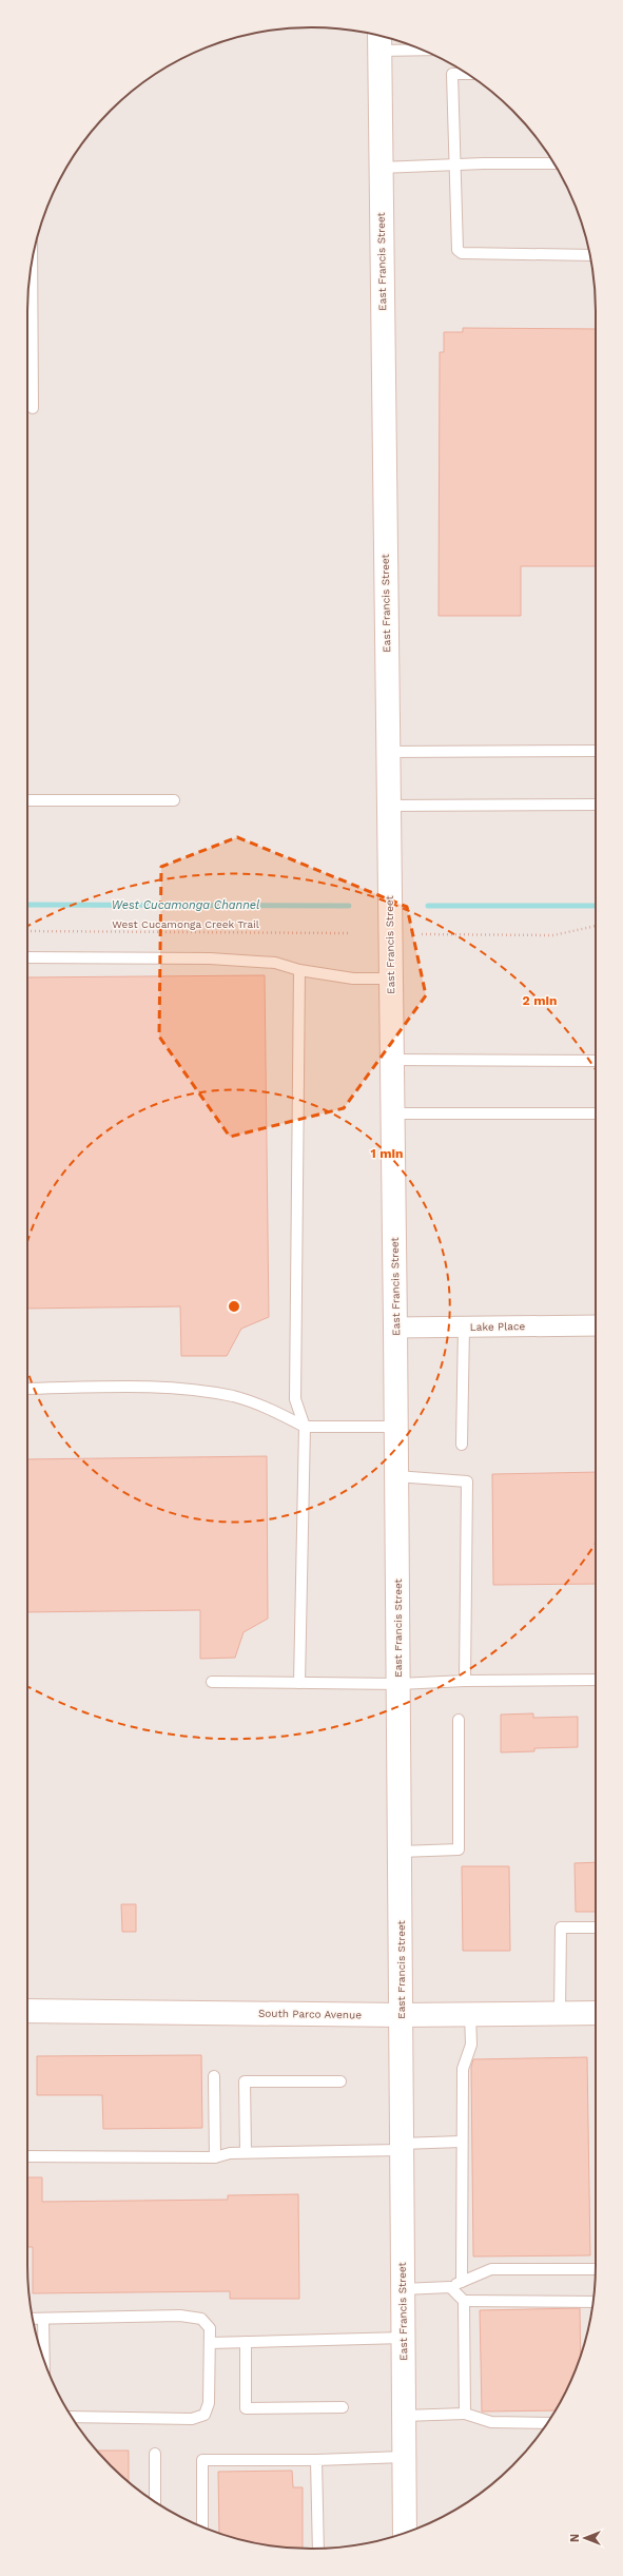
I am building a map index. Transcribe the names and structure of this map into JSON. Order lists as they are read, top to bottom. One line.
{"streets":{"street":["East Francis Street","Lake Place","South Parco Avenue"],"path":["West Cucamonga Creek Trail"]},"crossings":[["East Francis Street","Lake Place"],["East Francis Street","South Parco Avenue"]],"water":["West Cucamonga Channel"],"north":"left","rings":["2 min","1 min"]}
